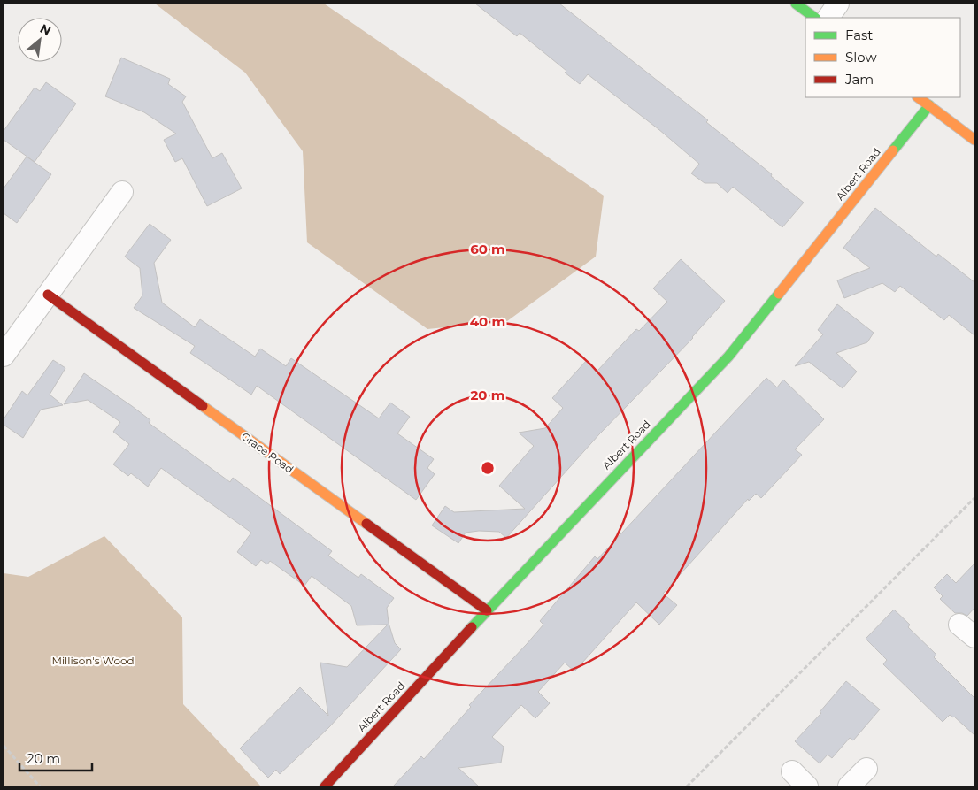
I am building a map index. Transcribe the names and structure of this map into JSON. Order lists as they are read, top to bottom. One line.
{"streets":{"street":["Albert Road","Grace Road"]},"crossings":[["Albert Road","Grace Road"]],"parks":["Millison's Wood"],"legend":["Fast","Slow","Jam"],"scale_bar":"20 m","north":"top right","rings":["60 m","40 m","20 m"]}
